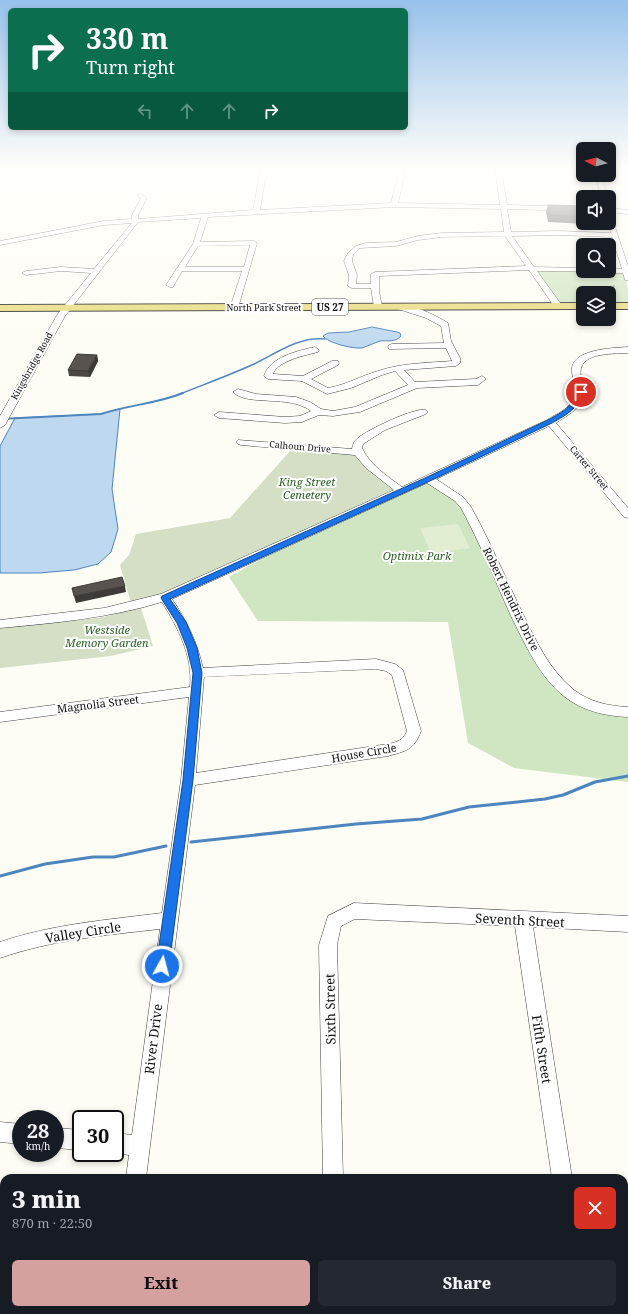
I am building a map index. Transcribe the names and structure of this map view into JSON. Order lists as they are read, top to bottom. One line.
{"streets":{"main road":["US 27","North Park Street"],"street":["Kingsbridge Road","Calhoun Drive","Carter Street","Robert Hendrix Drive","Magnolia Street","House Circle","Seventh Street","Valley Circle","Sixth Street","River Drive","Fifth Street"]},"crossings":[["US 27","North Park Street"],["US 27","Kingsbridge Road"],["North Park Street","Kingsbridge Road"],["Magnolia Street","River Drive"],["House Circle","River Drive"],["Seventh Street","Sixth Street"],["Seventh Street","Fifth Street"],["Valley Circle","River Drive"]],"parks":["King Street Cemetery","Optimix Park","Westside Memory Garden"],"north":"left","page":{"turn":["330 m","Turn right"],"speed":"28 km/h","limit":"30","heading":["3 min","870 m · 22:50"],"buttons":["Exit","Share"]}}
